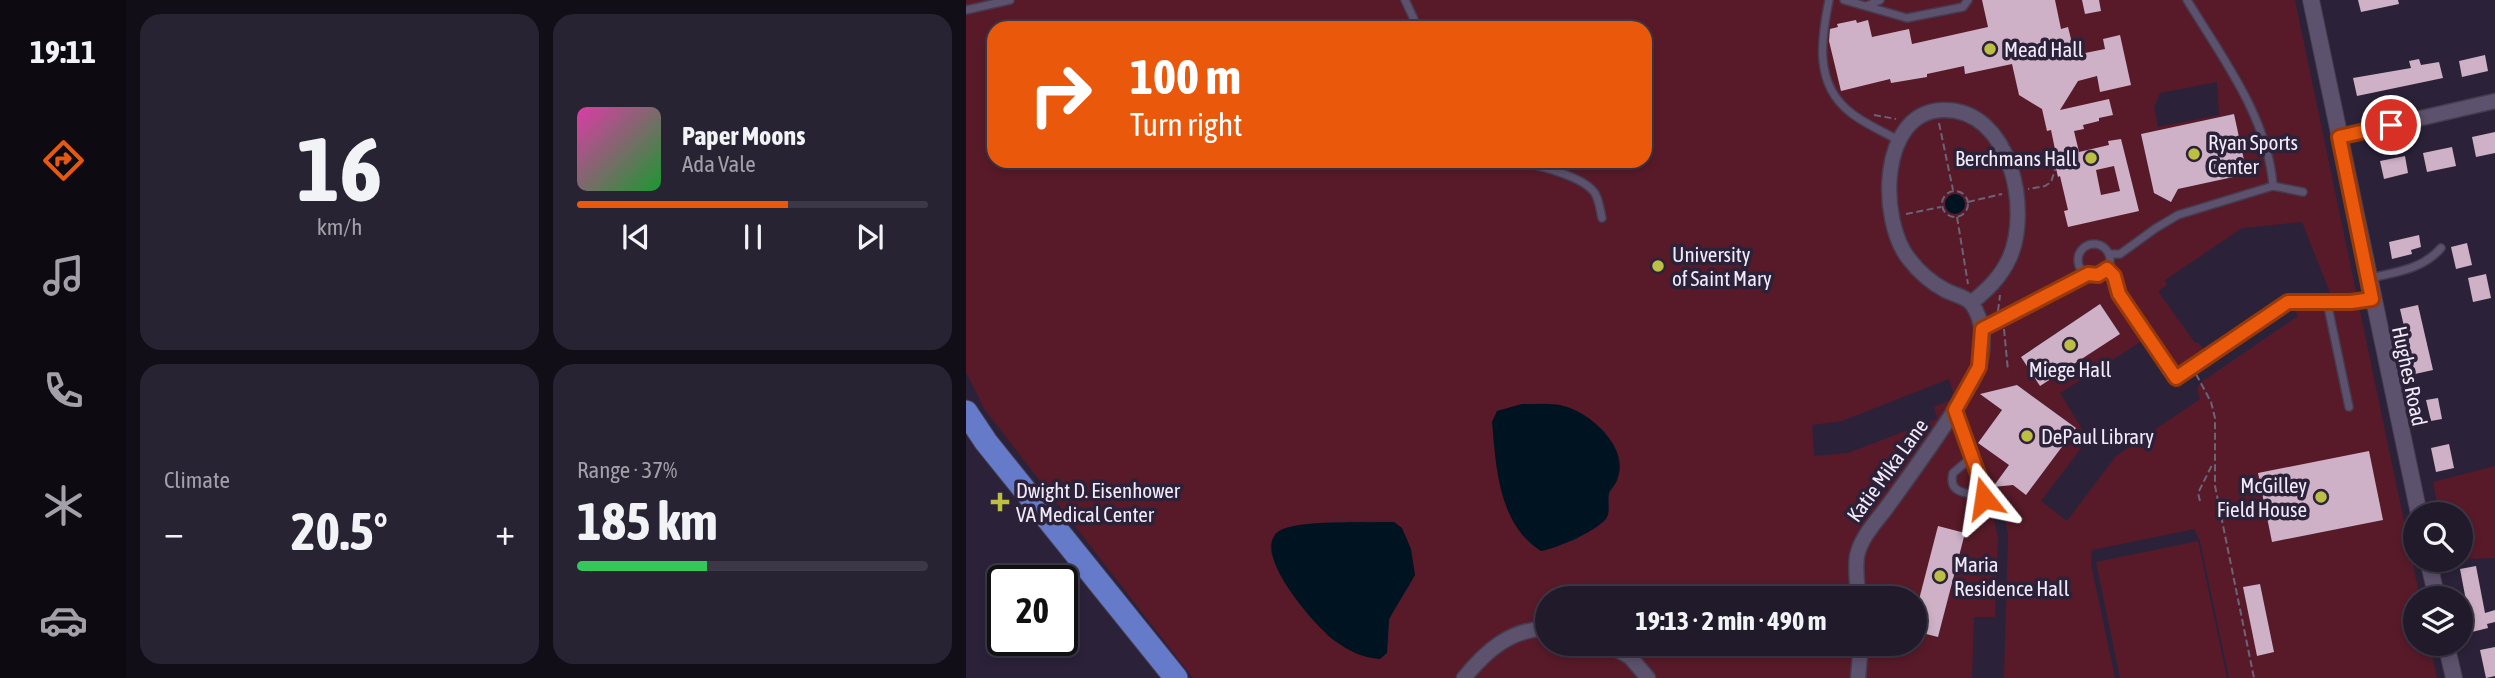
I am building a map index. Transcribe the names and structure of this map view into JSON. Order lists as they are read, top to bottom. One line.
{"streets":{"street":["Hughes Road","Katie Mika Lane"]},"places":{"other":["Mead Hall","Ryan Sports Center","Berchmans Hall","University of Saint Mary","Miege Hall","DePaul Library","McGilley Field House","Maria Residence Hall"],"health":["Dwight D. Eisenhower VA Medical Center"]},"page":{"tabs":"19:11","tile":[["16","km/h"],"Climate",["Range · 37%","185 km"]],"turn":["100 m","Turn right"],"song":["Paper Moons","Ada Vale"],"heat":["−","20.5°","+"],"limit":"20","trip":"19:13 · 2 min · 490 m"}}
